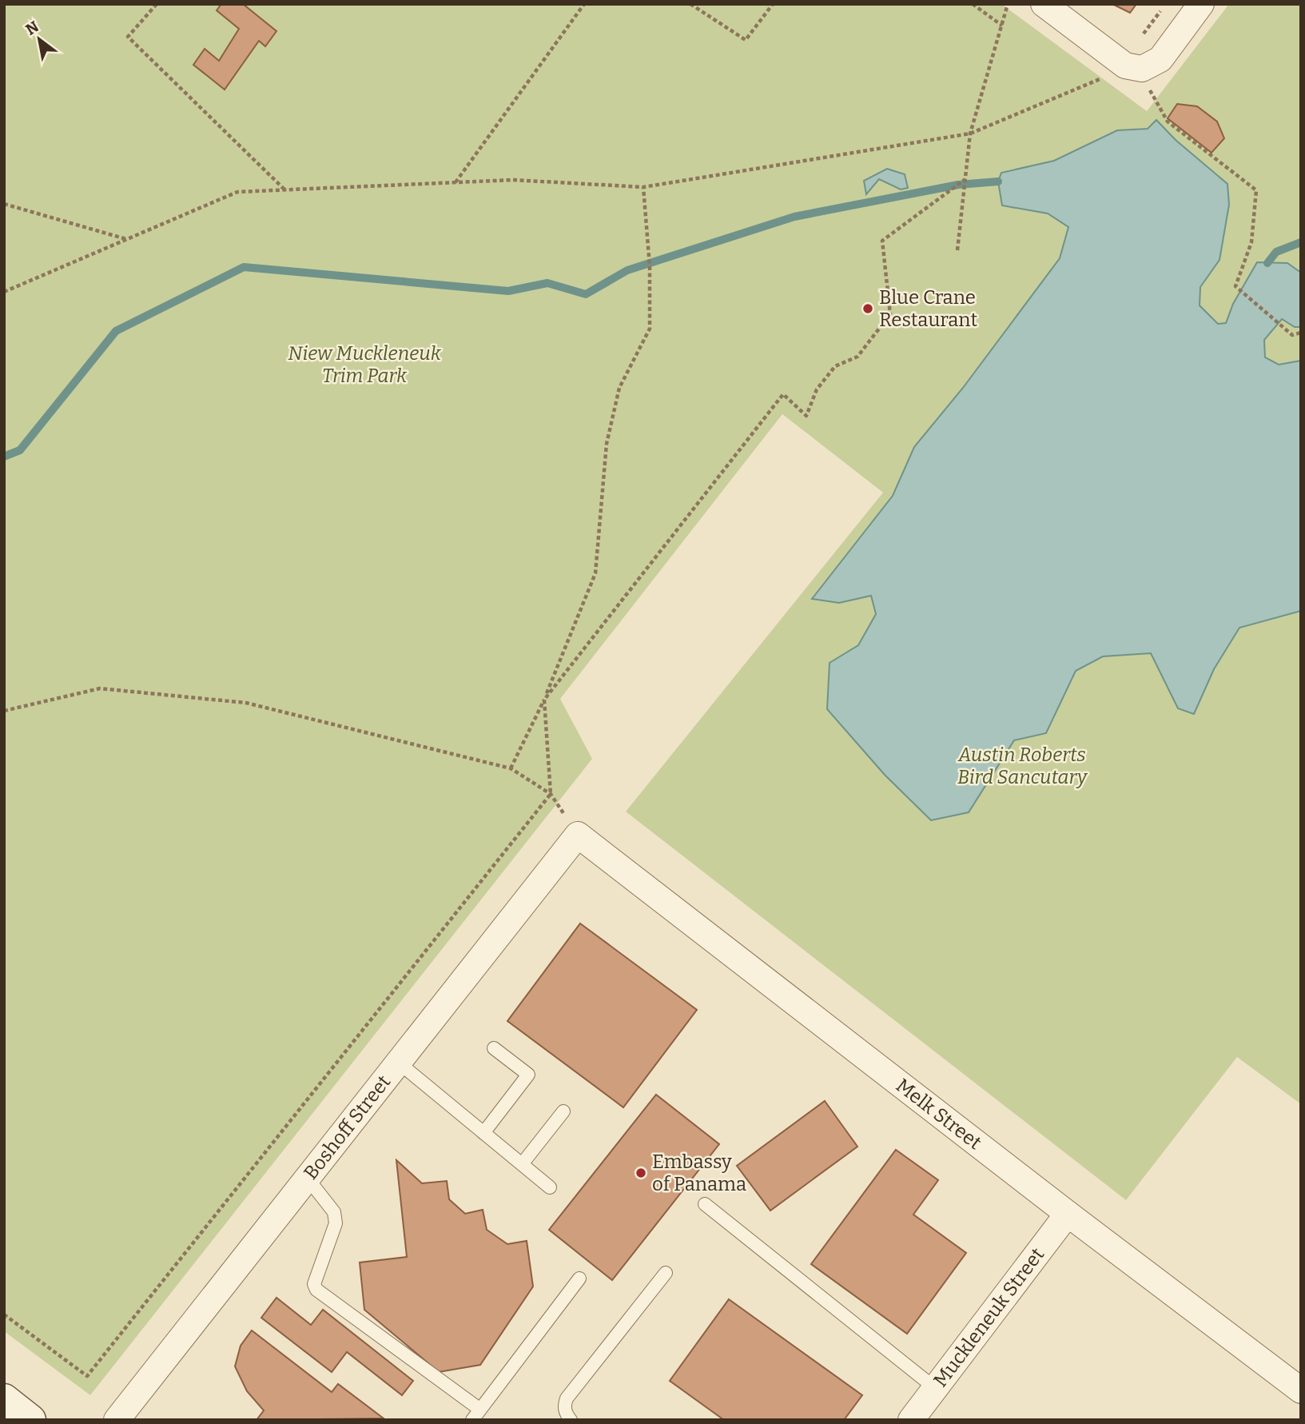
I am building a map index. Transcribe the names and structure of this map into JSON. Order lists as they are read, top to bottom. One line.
{"streets":{"street":["Melk Street","Boshoff Street","Muckleneuk Street"]},"crossings":[["Melk Street","Boshoff Street"],["Melk Street","Muckleneuk Street"]],"parks":["Niew Muckleneuk Trim Park","Austin Roberts Bird Sancutary"],"places":["Blue Crane Restaurant","Embassy of Panama"],"north":"top left"}
